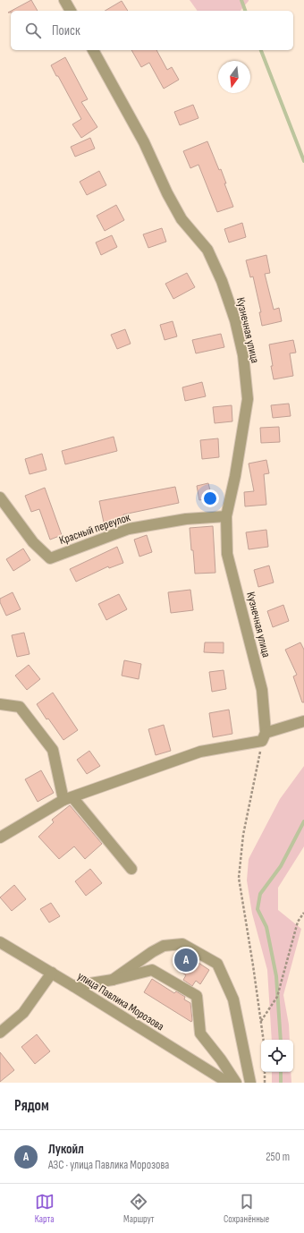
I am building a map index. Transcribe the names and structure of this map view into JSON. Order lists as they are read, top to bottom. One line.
{"streets":{"street":["Кузнечная улица","Красный переулок","улица Павлика Морозова"]},"crossings":[["Кузнечная улица","Красный переулок"]],"north":"bottom","page":{"search":"Поиск","pins":"A","heading":"Рядом","list":[{"mark":"A","name":"Лукойл","note":"АЗС · улица Павлика Морозова","value":"250 m"}],"nav":["Карта","Маршрут","Сохранённые"]}}
